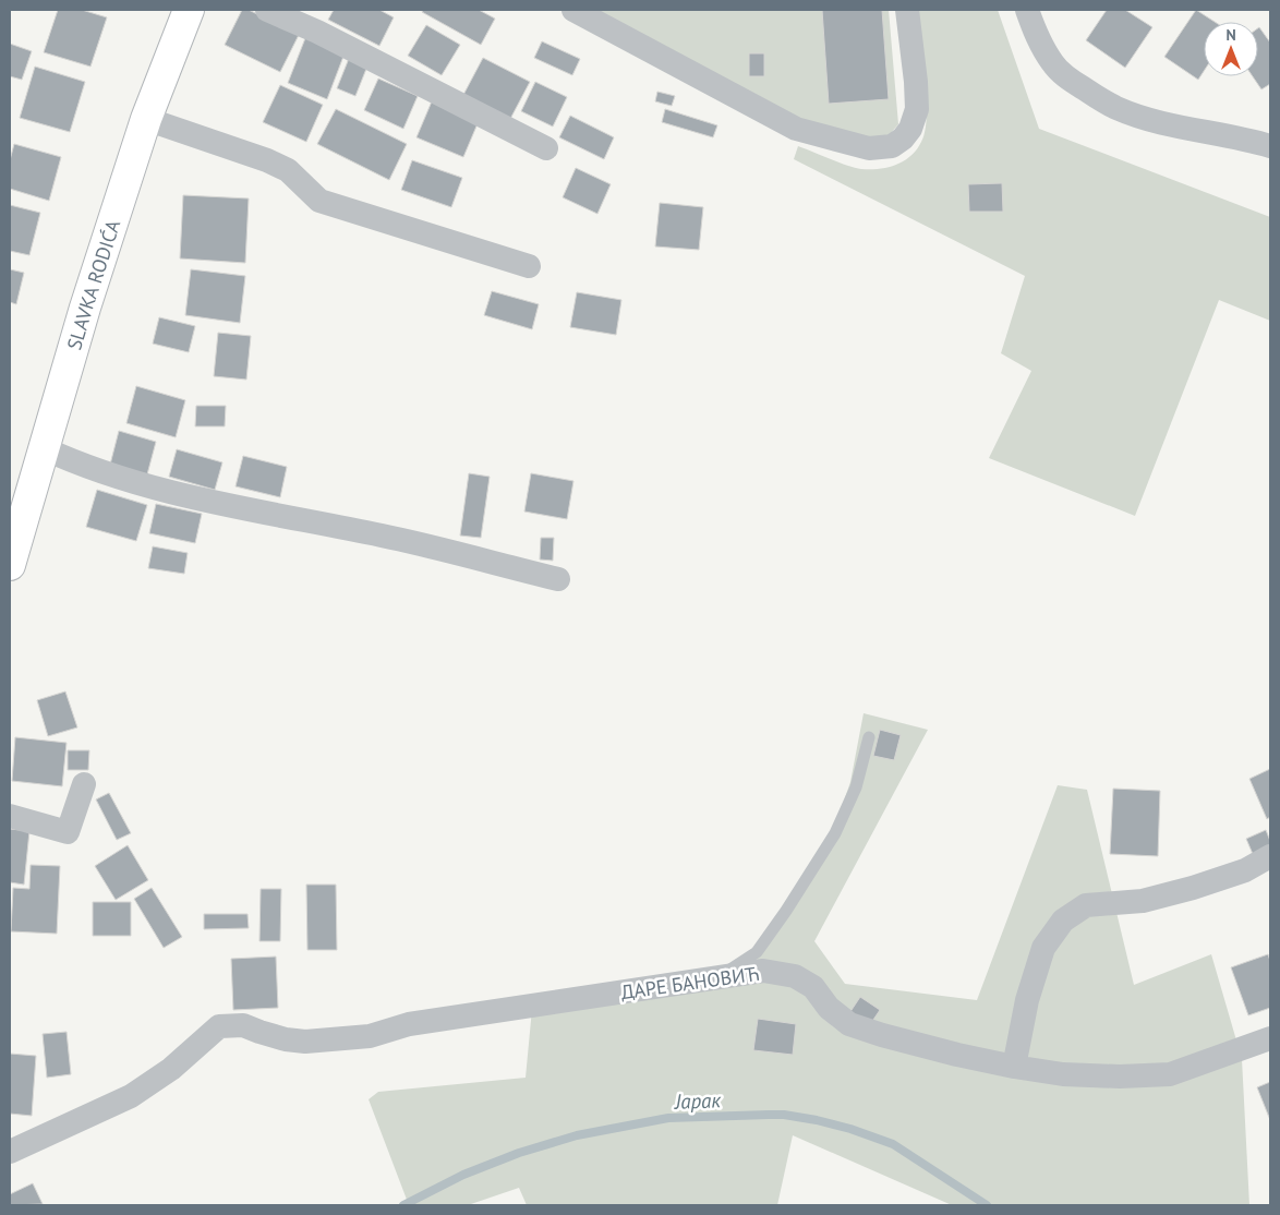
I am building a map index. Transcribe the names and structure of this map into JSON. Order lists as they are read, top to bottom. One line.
{"streets":{"main road":["SLAVKA RODIĆA"],"street":["ДАРЕ БАНОВИЋ"]},"water":["Јарак"],"north":"top"}
